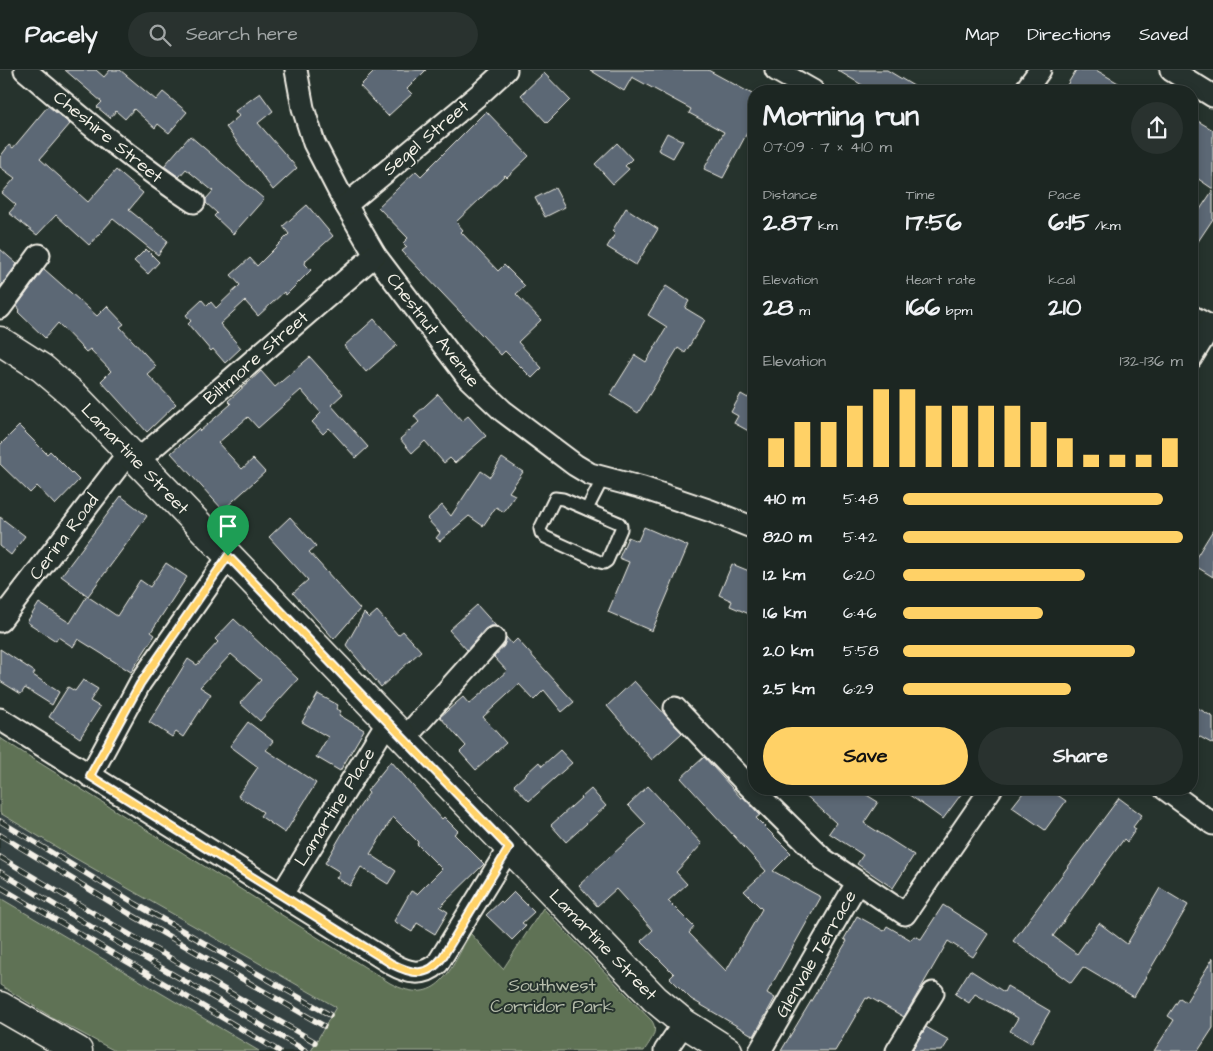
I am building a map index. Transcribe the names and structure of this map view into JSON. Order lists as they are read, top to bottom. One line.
{"streets":{"street":["Cheshire Street","Segel Street","Chestnut Avenue","Biltmore Street","Lamartine Street","Cerina Road","Lamartine Place","Glenvale Terrace"]},"crossings":[["Segel Street","Chestnut Avenue"],["Chestnut Avenue","Biltmore Street"],["Biltmore Street","Lamartine Street"],["Biltmore Street","Cerina Road"],["Lamartine Street","Cerina Road"],["Lamartine Street","Lamartine Place"]],"parks":["Southwest Corridor Park"],"page":{"header":"Pacely","search":"Search here","nav":["Map","Directions","Saved"],"heading":["Morning run","07:09 · 7 × 410 m"],"stats":[["Distance","2.87 km"],["Time","17:56"],["Pace","6:15 /km"],["Elevation","28 m"],["Heart rate","166 bpm"],["kcal","210"]],"chart":["Elevation","132–136 m"],"list":[{"name":"410 m","note":"5:48"},{"name":"820 m","note":"5:42"},{"name":"1.2 km","note":"6:20"},{"name":"1.6 km","note":"6:46"},{"name":"2.0 km","note":"5:58"},{"name":"2.5 km","note":"6:29"}],"buttons":["Save","Share"]}}
